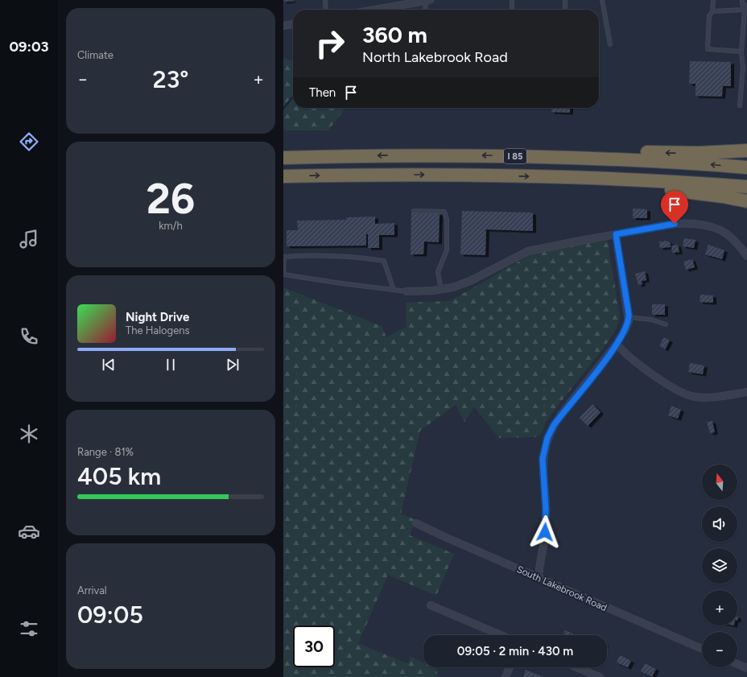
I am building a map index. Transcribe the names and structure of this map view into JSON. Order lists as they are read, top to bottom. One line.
{"streets":{"highway":["I 85"],"street":["South Lakebrook Road"]},"north":"top","page":{"tabs":"09:03","tile":["Climate",["26","km/h"],["Range · 81%","405 km"],["Arrival","09:05"]],"turn":["360 m","North Lakebrook Road"],"heat":["−","23°","+"],"then":"Then","song":["Night Drive","The Halogens"],"map_buttons":["+","−"],"limit":"30","trip":"09:05 · 2 min · 430 m"}}
